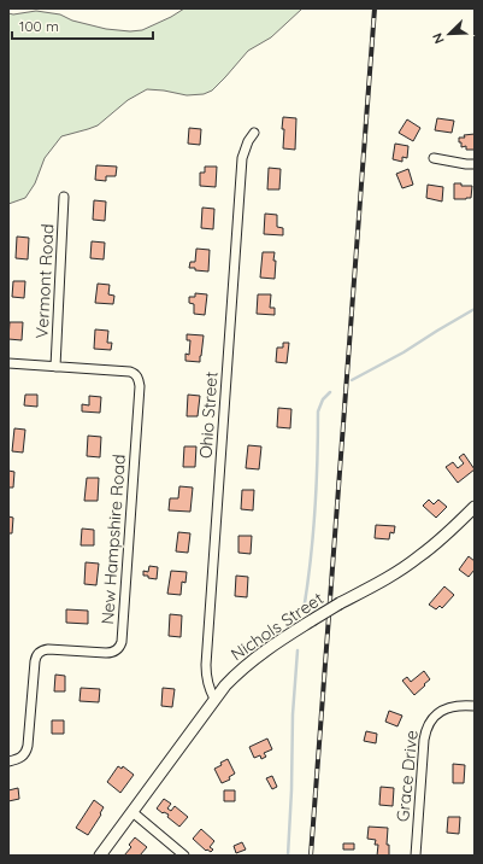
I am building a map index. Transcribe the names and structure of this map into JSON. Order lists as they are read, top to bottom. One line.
{"streets":{"street":["Vermont Road","Ohio Street","New Hampshire Road","Nichols Street","Grace Drive"]},"crossings":[["Vermont Road","New Hampshire Road"],["Ohio Street","Nichols Street"]],"scale_bar":"100 m","north":"bottom left"}
